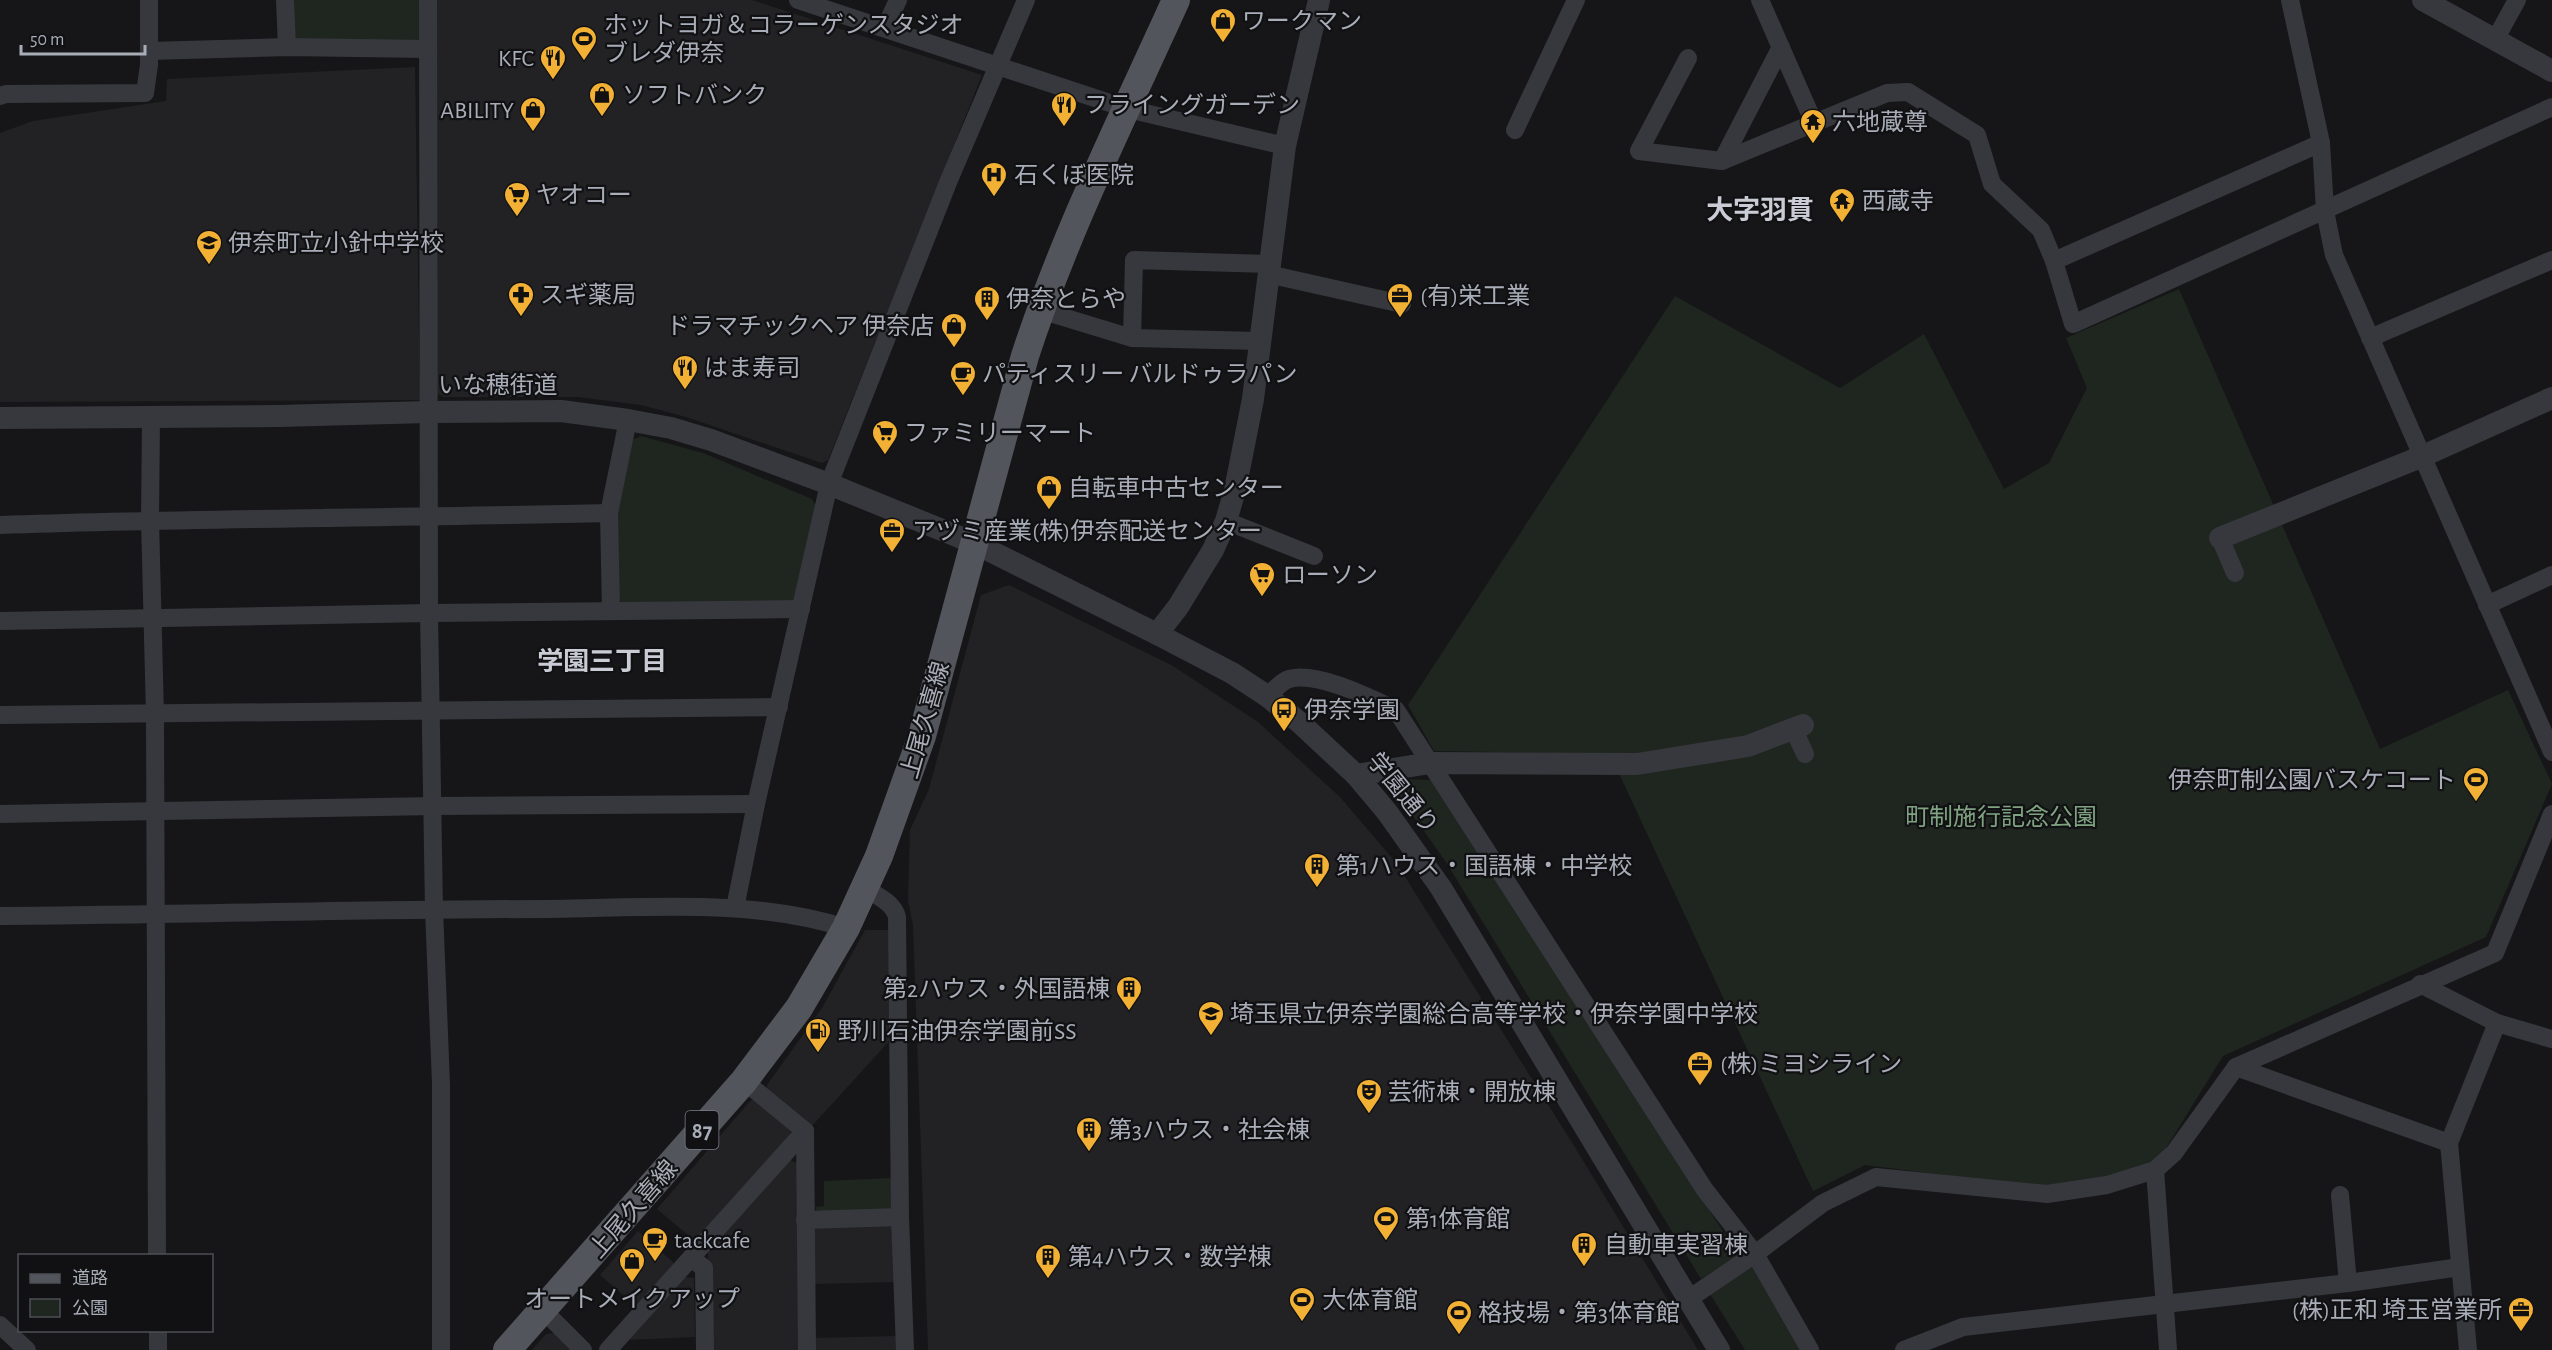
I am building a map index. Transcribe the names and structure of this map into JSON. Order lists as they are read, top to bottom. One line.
{"streets":{"main road":["上尾久喜線","87"],"street":["いな穂街道","学園通り"]},"crossings":[["いな穂街道","上尾久喜線"],["いな穂街道","学園通り"],["上尾久喜線","学園通り"]],"districts":["大字羽貫","学園三丁目"],"parks":["町制施行記念公園"],"places":{"shop":["ワークマン","ソフトバンク","ABILITY","ドラマチックヘア 伊奈店","自転車中古センター","オートメイクアップ"],"sports":["ホットヨガ＆コラーゲンスタジオ ブレダ伊奈","伊奈町制公園バスケコート","第1体育館","大体育館","格技場・第3体育館"],"restaurant":["KFC","フライングガーデン","はま寿司"],"temple":["六地蔵尊","西蔵寺"],"hospital":["石くぼ医院"],"supermarket":["ヤオコー","ファミリーマート","ローソン"],"school or university":["伊奈町立小針中学校","埼玉県立伊奈学園総合高等学校・伊奈学園中学校"],"pharmacy":["スギ薬局"],"office":["(有)栄工業","アヅミ産業(株)伊奈配送センター","(株)ミヨシライン","(株)正和 埼玉営業所"],"building":["伊奈とらや","第1ハウス・国語棟・中学校","第2ハウス・外国語棟","第3ハウス・社会棟","自動車実習棟","第4ハウス・数学棟"],"cafe":["パティスリー バルドゥラパン","tackcafe"],"bus stop":["伊奈学園"],"fuel station":["野川石油伊奈学園前SS"],"theatre":["芸術棟・開放棟"]},"legend":["道路","公園"],"scale_bar":"50 m"}
